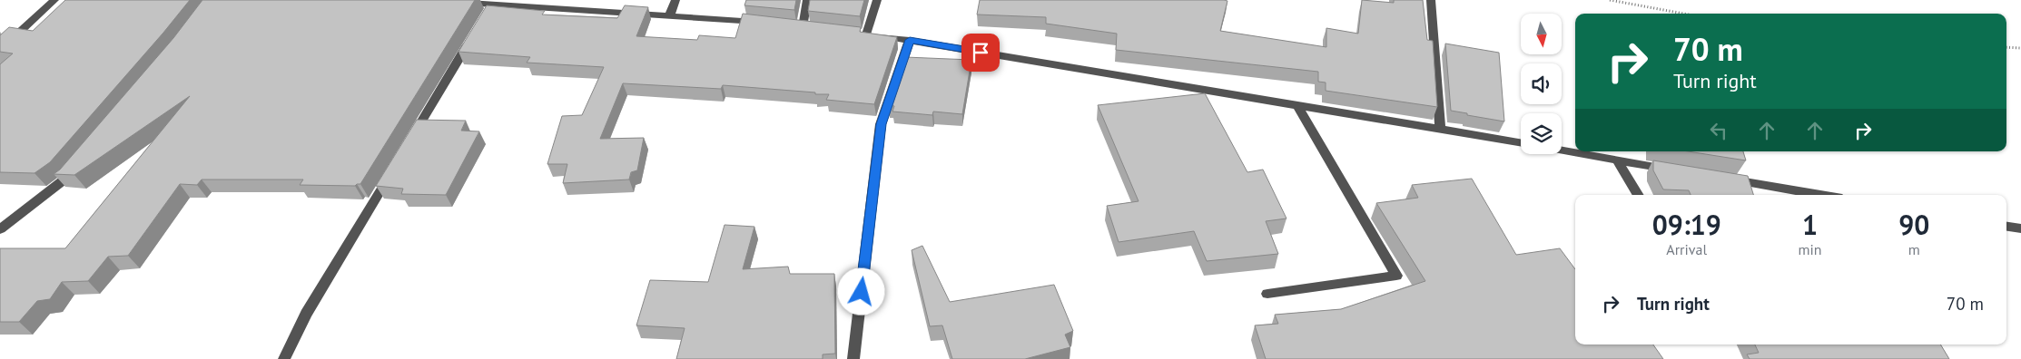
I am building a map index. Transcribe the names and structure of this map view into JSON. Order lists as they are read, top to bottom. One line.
{"north":"bottom","page":{"turn":["70 m","Turn right"],"eta":["09:19","Arrival","1","min","90","m"],"list":[{"name":"Turn right","value":"70 m"}]}}
